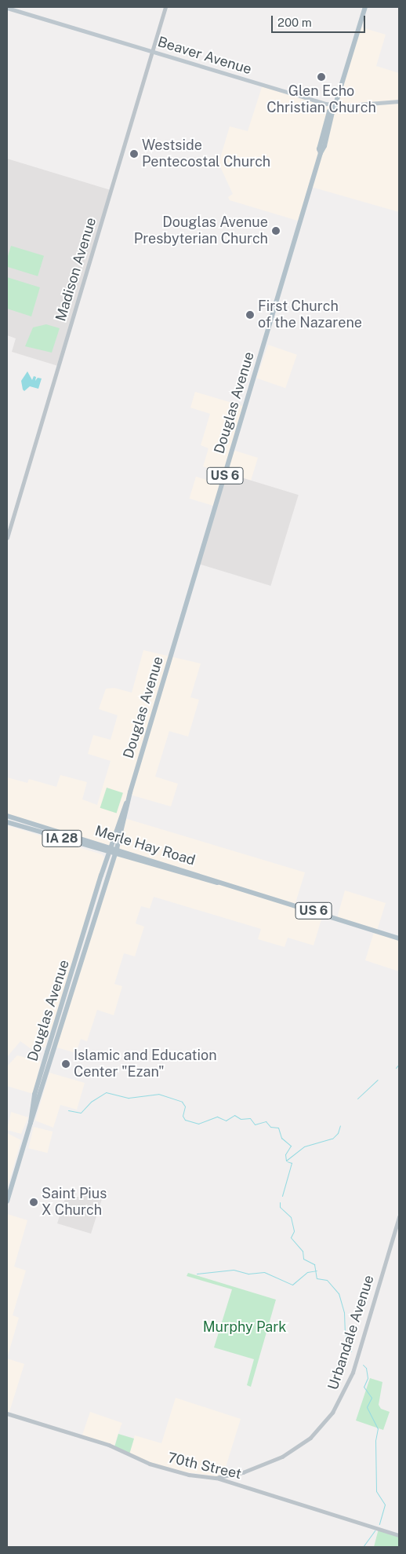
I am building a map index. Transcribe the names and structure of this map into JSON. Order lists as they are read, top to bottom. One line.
{"streets":{"main road":["Beaver Avenue","Douglas Avenue","US 6","IA 28","Merle Hay Road"],"street":["Madison Avenue","Urbandale Avenue","70th Street"]},"crossings":[["Beaver Avenue","Madison Avenue"],["Beaver Avenue","Douglas Avenue"],["Douglas Avenue","Merle Hay Road"],["Urbandale Avenue","70th Street"]],"parks":["Murphy Park"],"places":["Glen Echo Christian Church","Westside Pentecostal Church","Douglas Avenue Presbyterian Church","First Church of the Nazarene","Islamic and Education Center \"Ezan\"","Saint Pius X Church"],"scale_bar":"200 m"}
